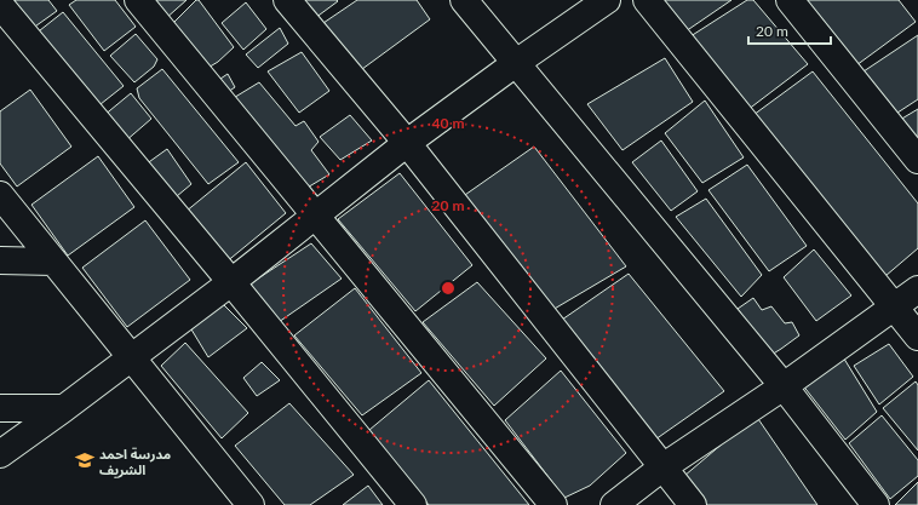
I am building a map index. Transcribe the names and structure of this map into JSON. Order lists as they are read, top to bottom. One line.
{"places":{"school or university":["مدرسة احمد الشريف"]},"scale_bar":"20 m","rings":["40 m","20 m"]}
